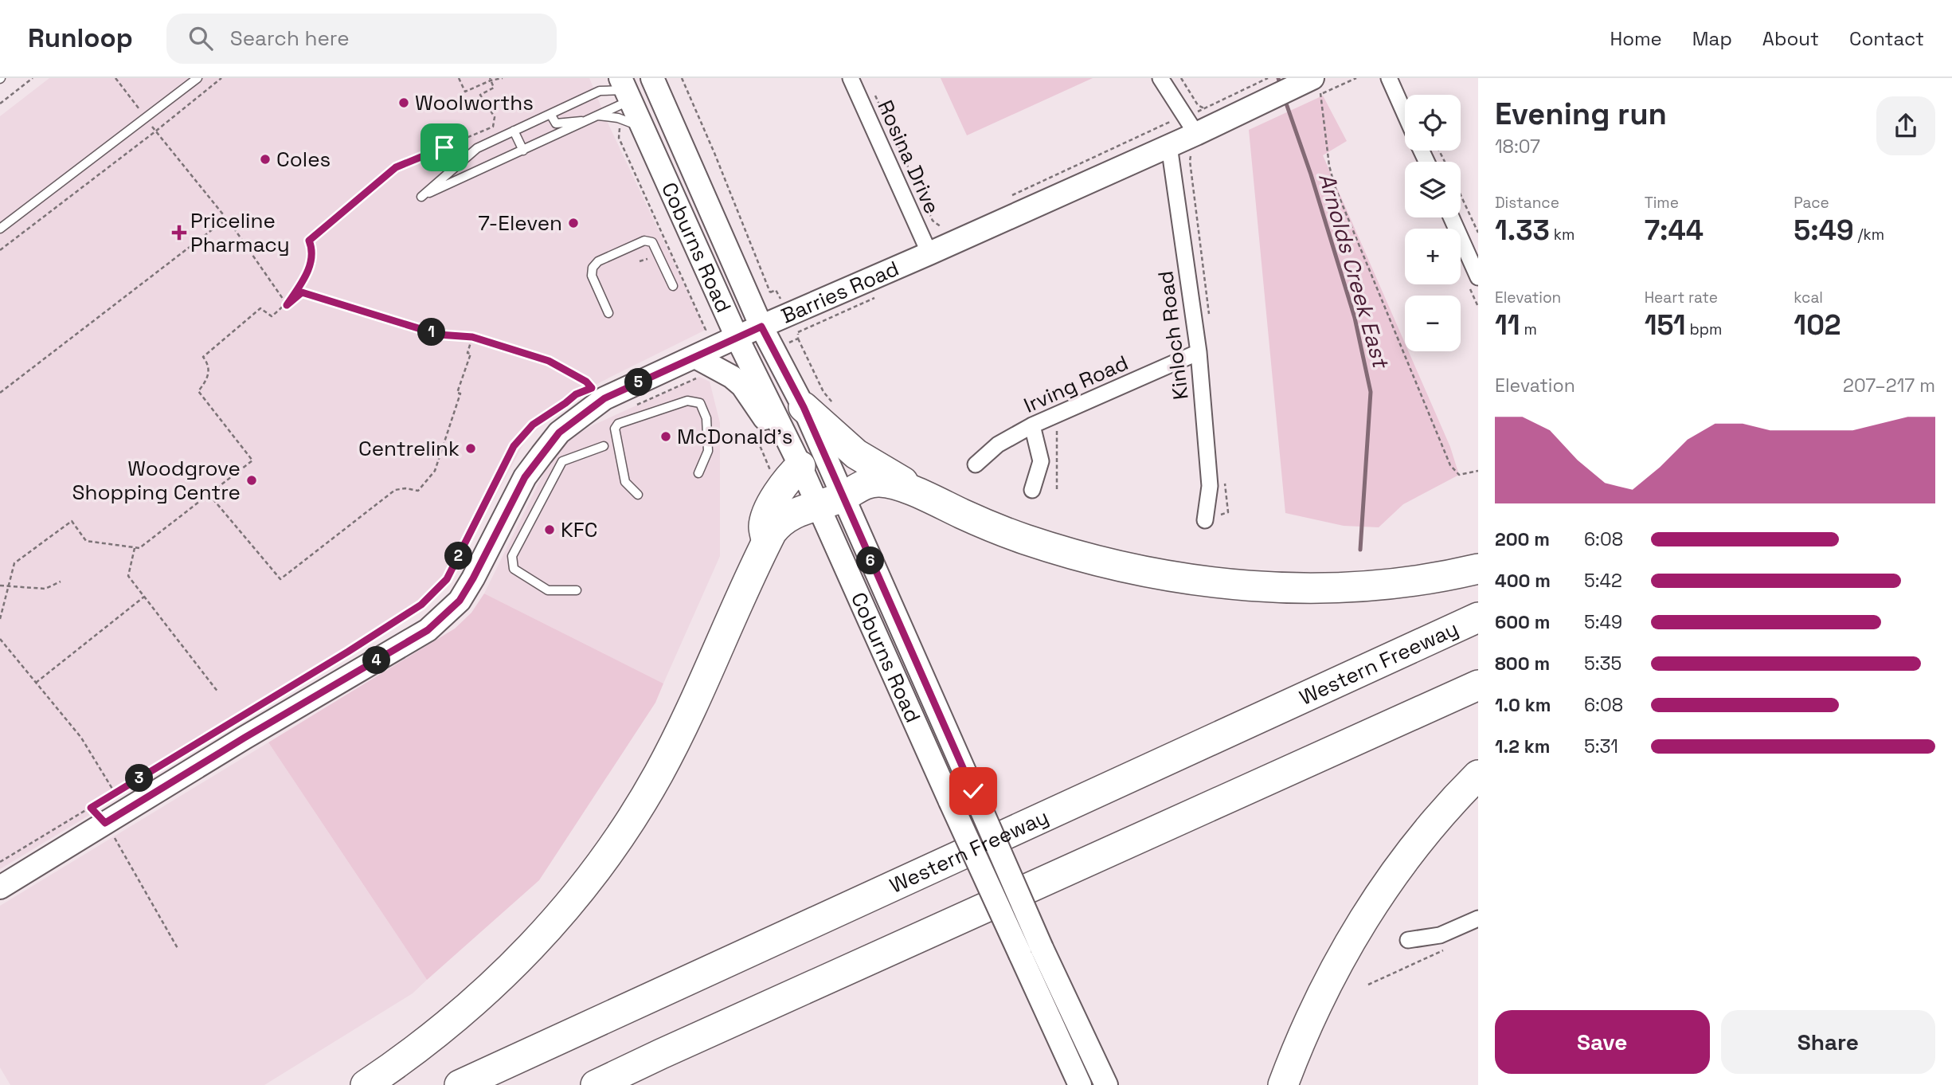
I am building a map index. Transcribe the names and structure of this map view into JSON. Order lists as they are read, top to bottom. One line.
{"streets":{"highway":["Western Freeway"],"main road":["Coburns Road","Barries Road"],"street":["Rosina Drive","Kinloch Road","Irving Road"]},"crossings":[["Rosina Drive","Barries Road"],["Coburns Road","Barries Road"],["Barries Road","Kinloch Road"],["Kinloch Road","Irving Road"]],"water":["Arnolds Creek East"],"places":{"other":["Woolworths","Coles","7-Eleven","McDonald's","Centrelink","Woodgrove Shopping Centre","KFC"],"health":["Priceline Pharmacy"]},"page":{"header":"Runloop","search":"Search here","nav":["Home","Map","About","Contact"],"heading":["Evening run","18:07"],"map_buttons":["+","−"],"stats":[["Distance","1.33 km"],["Time","7:44"],["Pace","5:49 /km"],["Elevation","11 m"],["Heart rate","151 bpm"],["kcal","102"]],"pins":["1","5","2","6","4","3"],"chart":["Elevation","207–217 m"],"list":[{"name":"200 m","note":"6:08"},{"name":"400 m","note":"5:42"},{"name":"600 m","note":"5:49"},{"name":"800 m","note":"5:35"},{"name":"1.0 km","note":"6:08"},{"name":"1.2 km","note":"5:31"}],"buttons":["Save","Share"]}}
